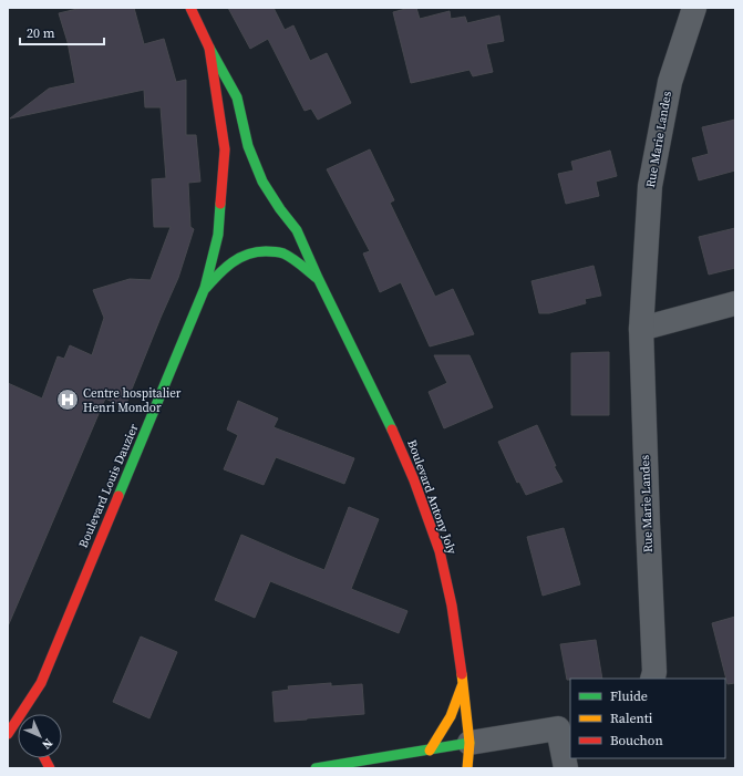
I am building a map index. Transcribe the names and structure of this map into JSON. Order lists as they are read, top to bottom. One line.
{"streets":{"street":["Rue Marie Landes","Boulevard Louis Dauzier","Boulevard Antony Joly"]},"crossings":[["Boulevard Louis Dauzier","Boulevard Antony Joly"]],"places":{"hospital":["Centre hospitalier Henri Mondor"]},"legend":["Fluide","Ralenti","Bouchon"],"scale_bar":"20 m","north":"bottom right"}
